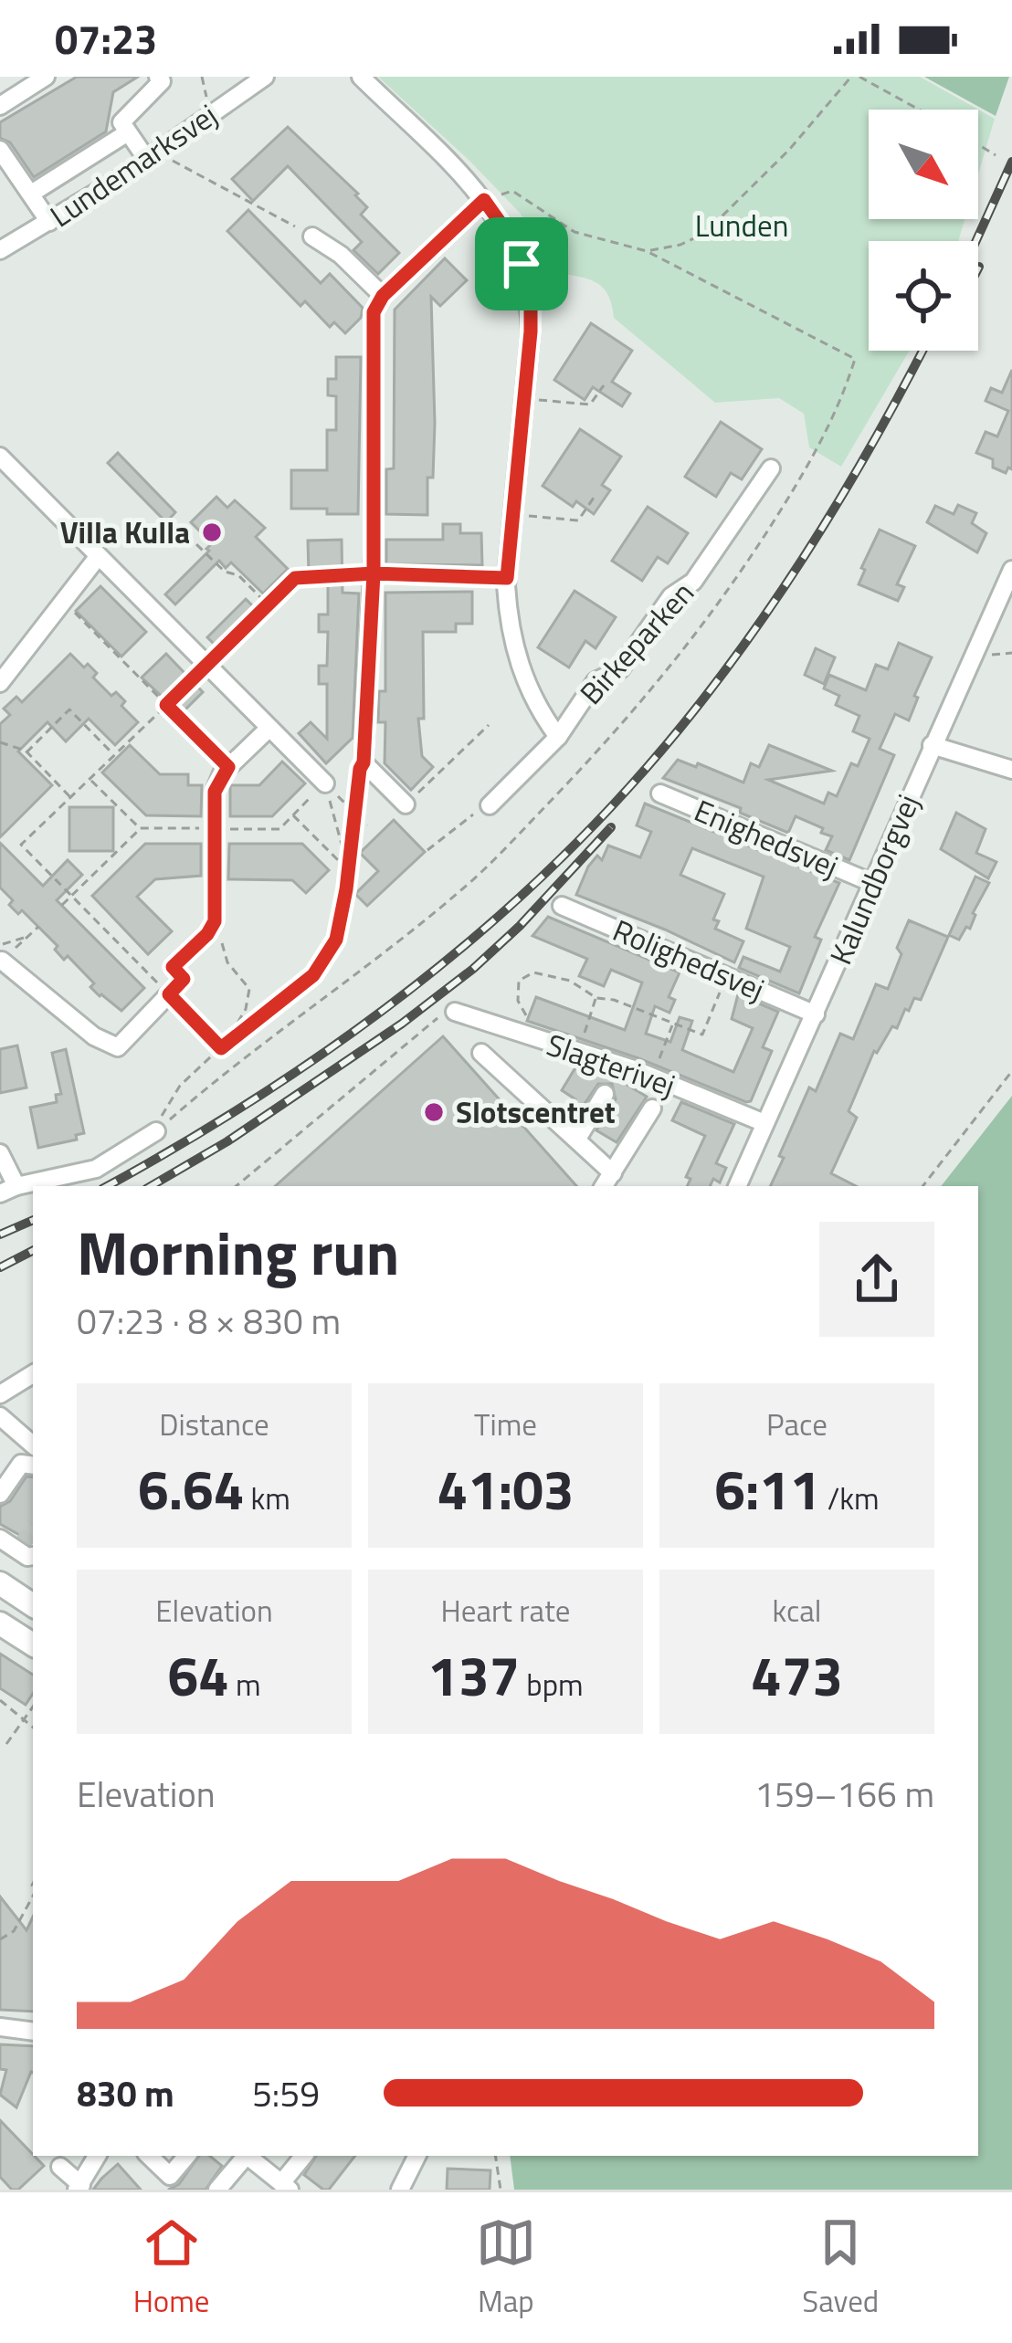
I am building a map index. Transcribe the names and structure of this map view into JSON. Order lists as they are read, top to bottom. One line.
{"streets":{"street":["Lundemarksvej","Birkeparken","Enighedsvej","Kalundborgvej","Rolighedsvej","Slagterivej"]},"crossings":[["Enighedsvej","Kalundborgvej"],["Kalundborgvej","Rolighedsvej"],["Kalundborgvej","Slagterivej"]],"parks":["Lunden"],"places":["Villa Kulla","Slotscentret"],"north":"bottom right","page":{"status":"07:23","heading":["Morning run","07:23 · 8 × 830 m"],"stats":[["Distance","6.64 km"],["Time","41:03"],["Pace","6:11 /km"],["Elevation","64 m"],["Heart rate","137 bpm"],["kcal","473"]],"chart":["Elevation","159–166 m"],"list":[{"name":"830 m","note":"5:59"}],"tabs":["Home","Map","Saved"]}}
